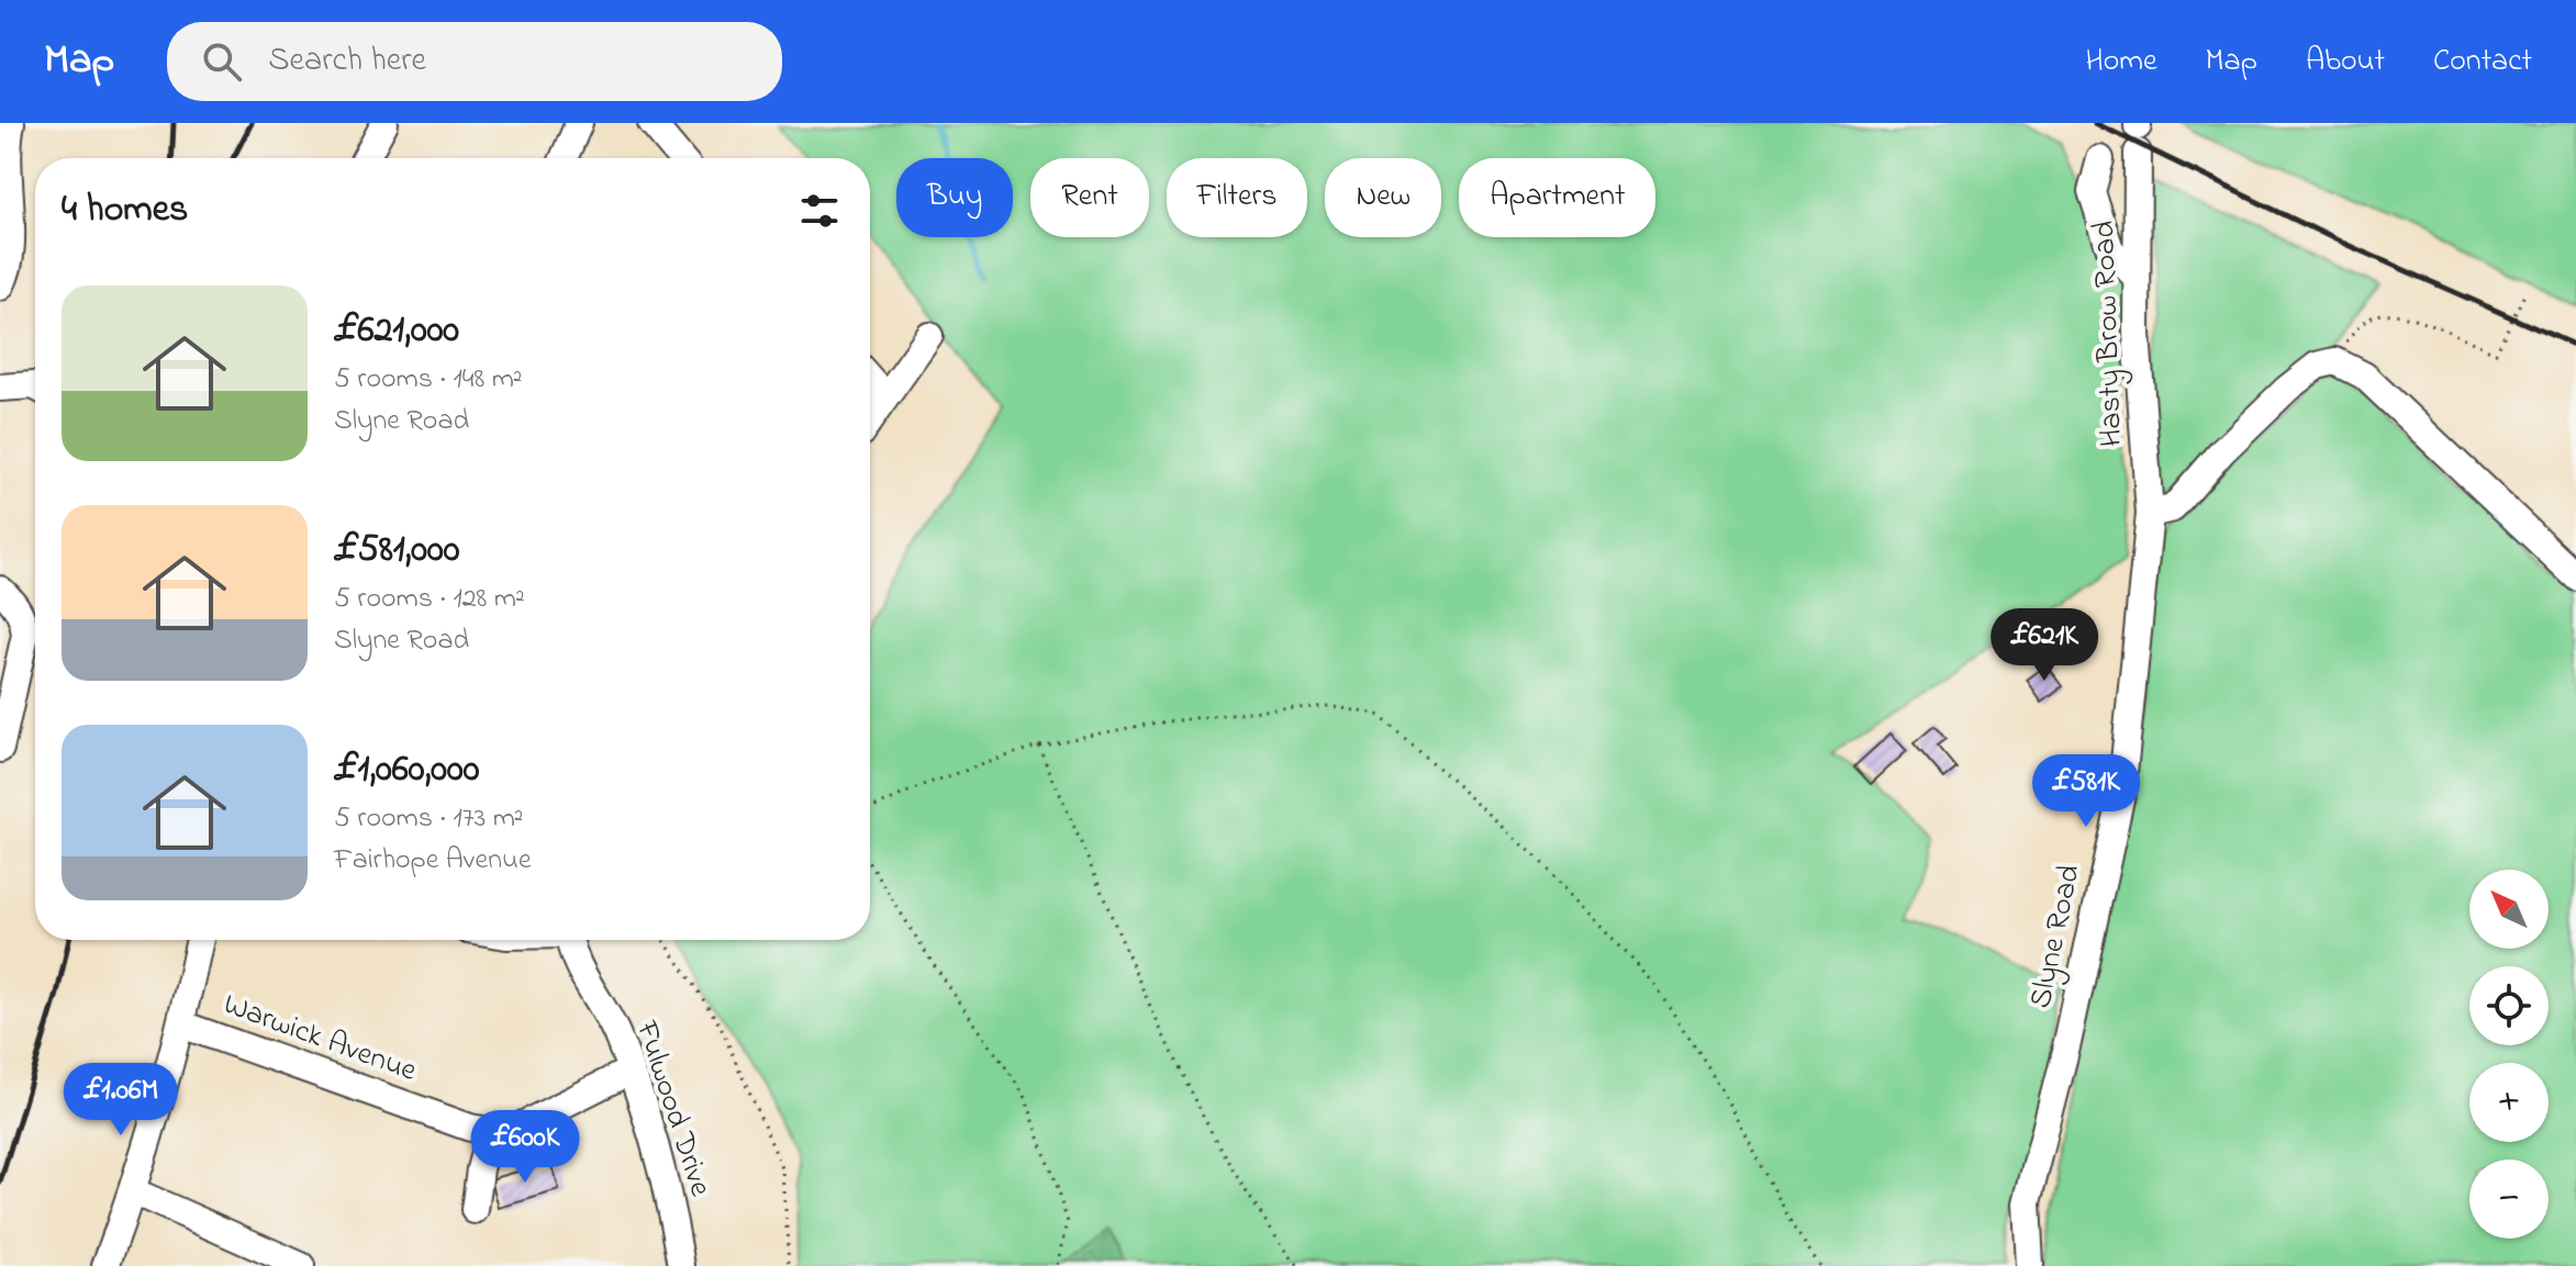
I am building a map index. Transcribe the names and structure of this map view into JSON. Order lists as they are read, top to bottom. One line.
{"streets":{"street":["Hasty Brow Road","Slyne Road","Warwick Avenue","Fulwood Drive"]},"crossings":[["Hasty Brow Road","Slyne Road"],["Warwick Avenue","Fulwood Drive"]],"north":"top left","page":{"header":"Map","search":"Search here","nav":["Home","Map","About","Contact"],"chip":["Buy","Rent","Filters","New","Apartment"],"heading":"4 homes","list":[{"name":"£621,000","note":"5 rooms · 148 m² · Slyne Road"},{"name":"£581,000","note":"5 rooms · 128 m² · Slyne Road"},{"name":"£1,060,000","note":"5 rooms · 173 m² · Fairhope Avenue"}],"price":["£621K","£581K","£1.06M","£600K"],"map_buttons":["+","−"]}}
